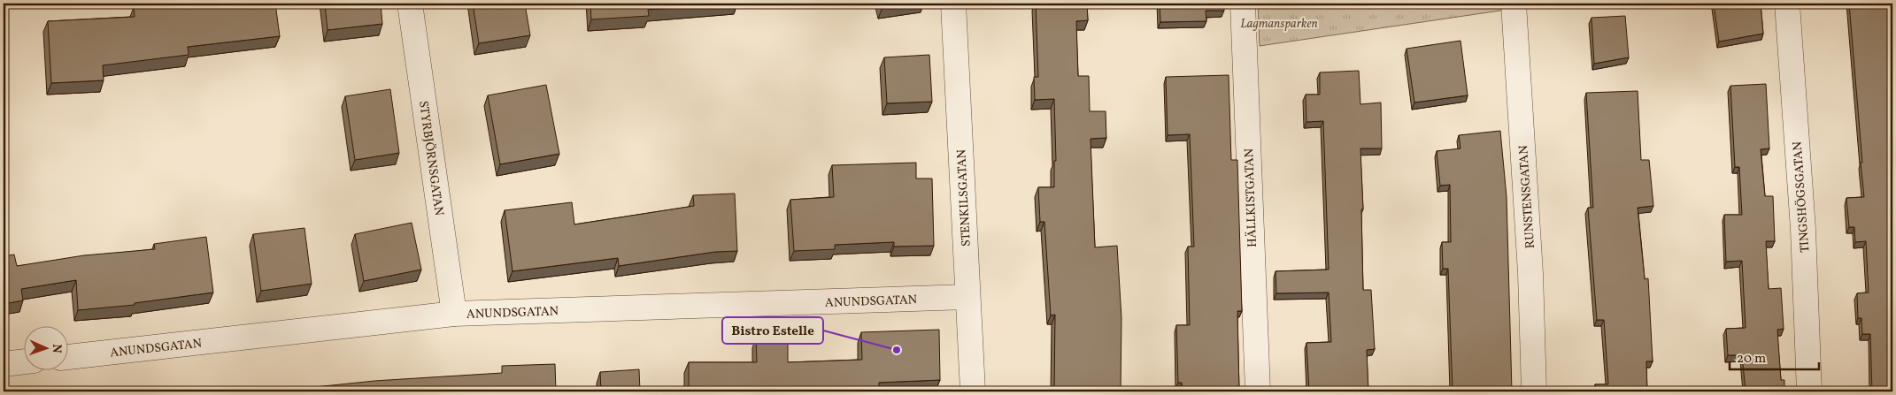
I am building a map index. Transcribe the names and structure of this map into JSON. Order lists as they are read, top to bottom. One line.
{"streets":{"street":["STYRBJÖRNSGATAN","RUNSTENSGATAN","TINGSHÖGSGATAN","STENKILSGATAN","HÄLLKISTGATAN","ANUNDSGATAN"]},"crossings":[["STYRBJÖRNSGATAN","ANUNDSGATAN"],["STENKILSGATAN","ANUNDSGATAN"]],"parks":["Lagmansparken"],"places":["Bistro Estelle"],"scale_bar":"20 m","north":"right"}
